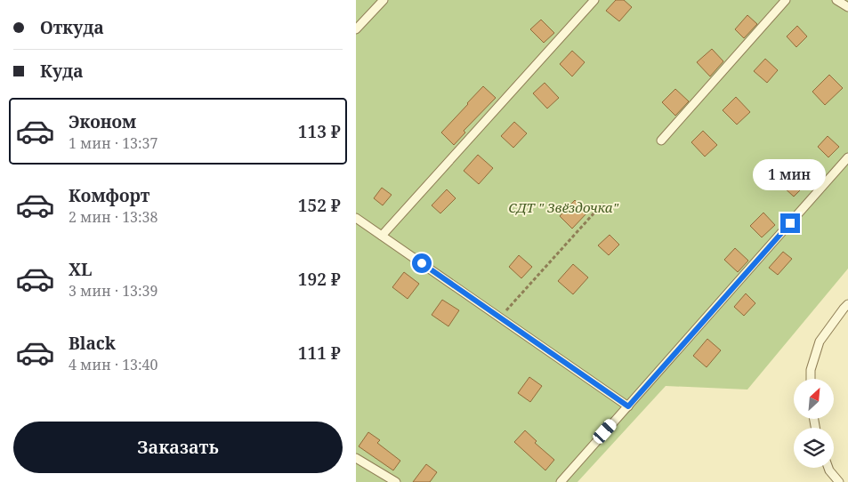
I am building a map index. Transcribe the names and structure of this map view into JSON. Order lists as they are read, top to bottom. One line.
{"parks":["СДТ \" Звёздочка\""],"north":"top right","page":{"banner":["Откуда","Куда"],"list":[{"name":"Эконом","note":"1 мин · 13:37","value":"113 ₽"},{"name":"Комфорт","note":"2 мин · 13:38","value":"152 ₽"},{"name":"XL","note":"3 мин · 13:39","value":"192 ₽"},{"name":"Black","note":"4 мин · 13:40","value":"111 ₽"}],"bubble":"1 мин","buttons":"Заказать"}}
